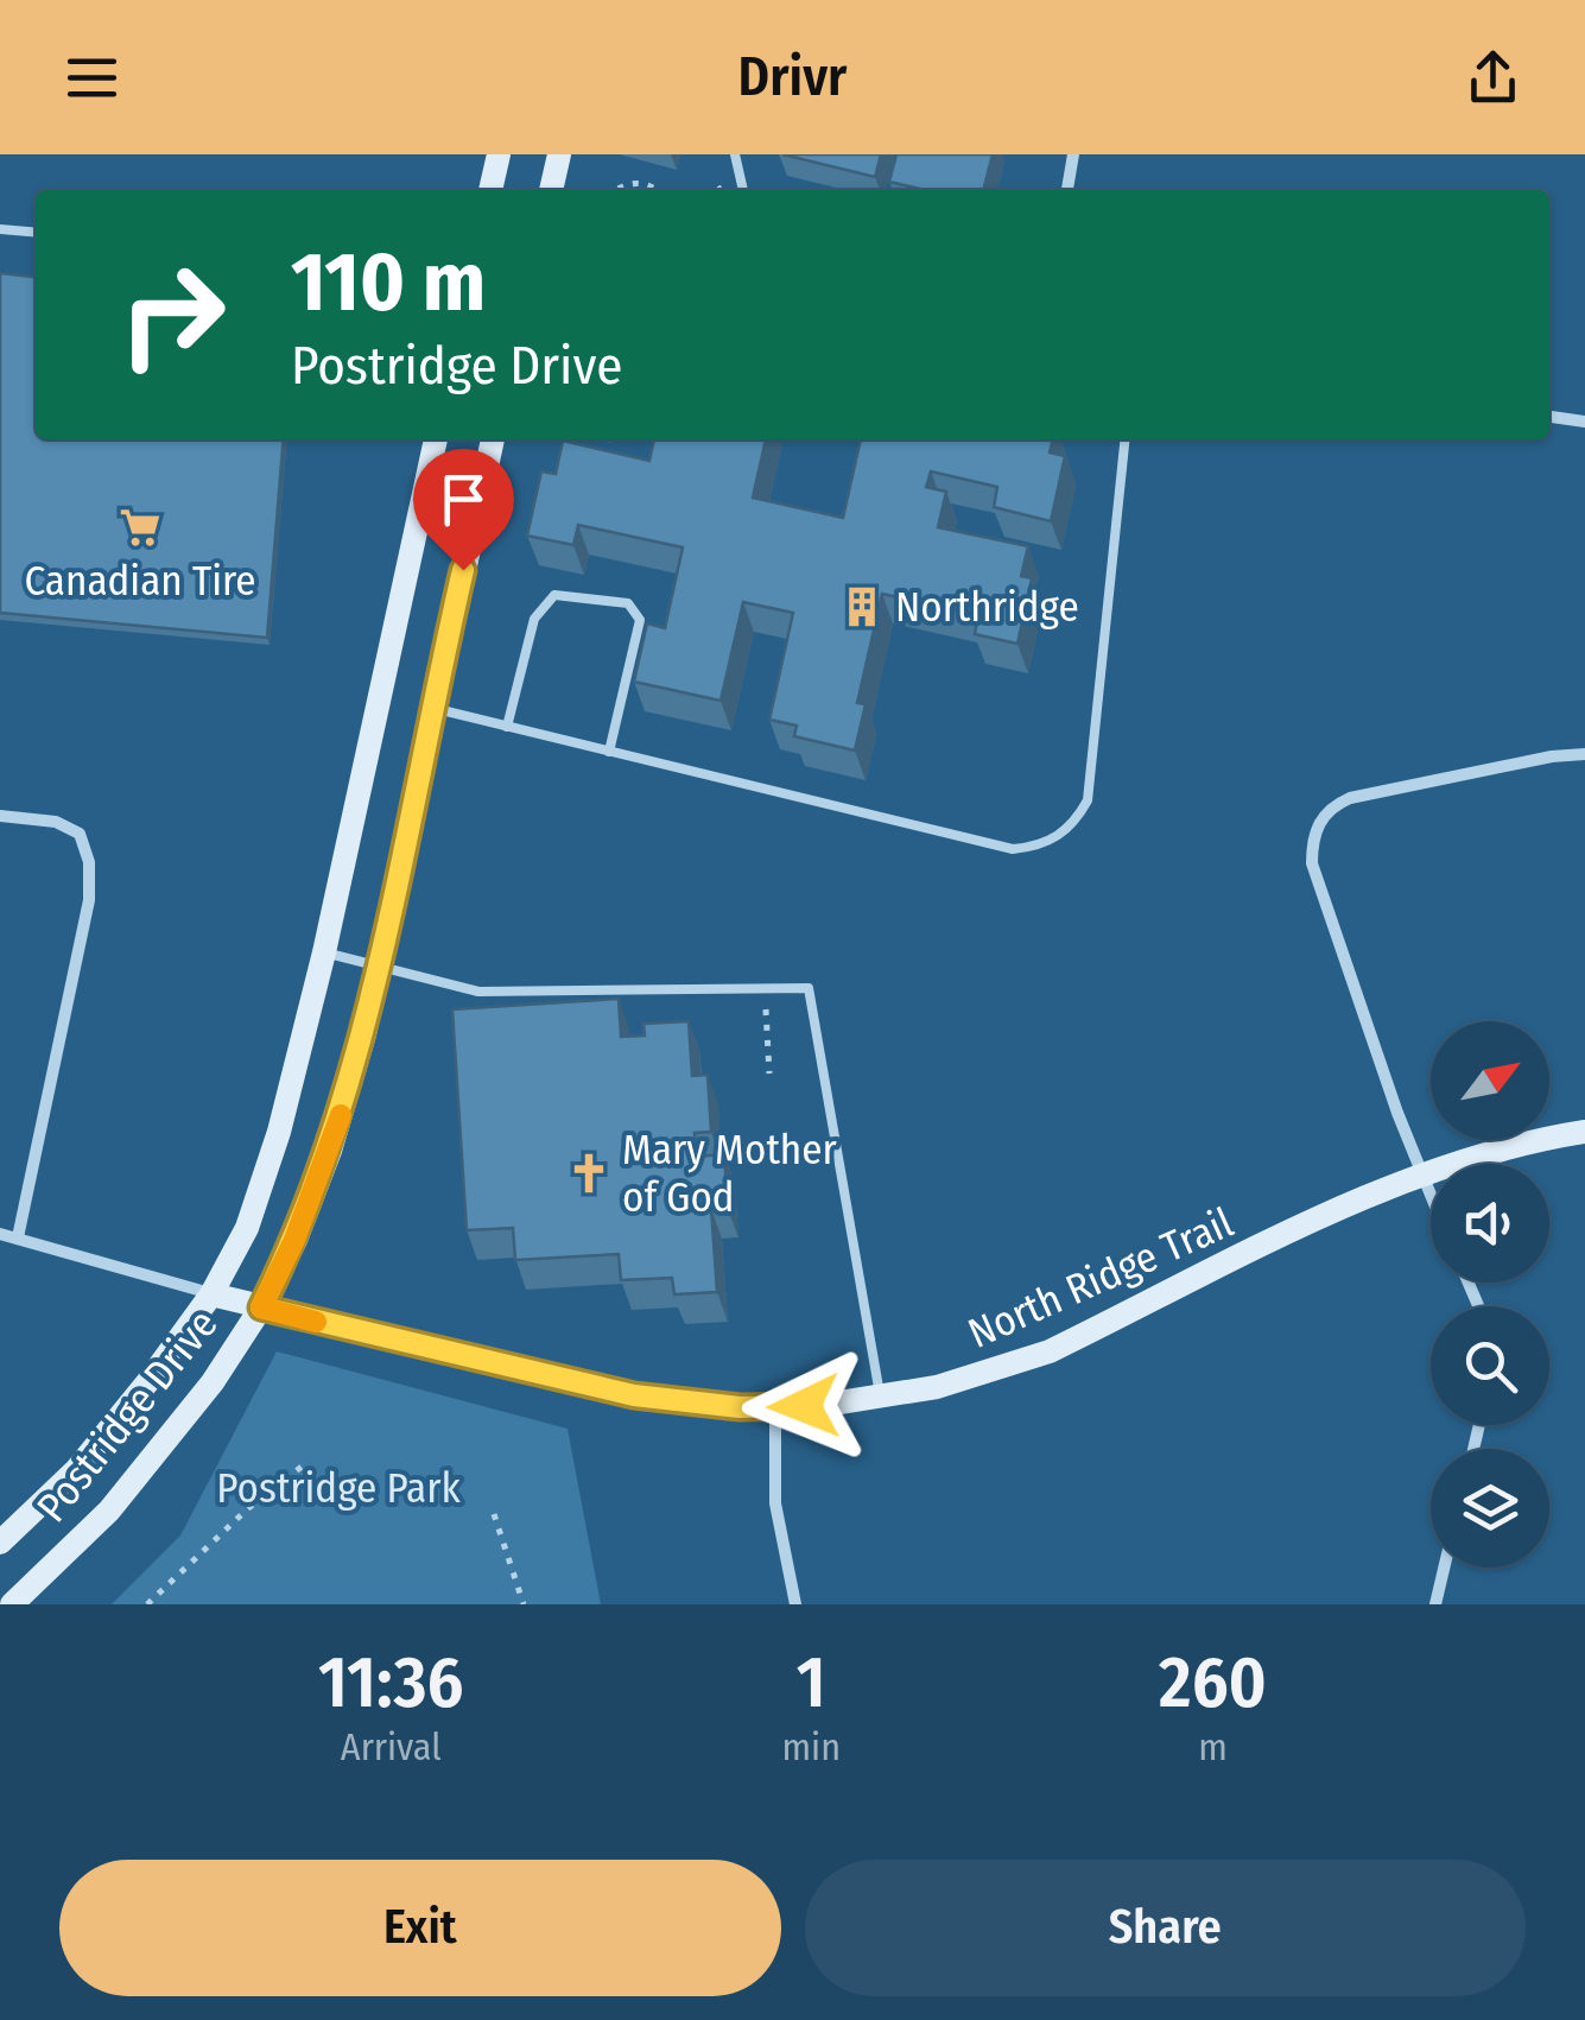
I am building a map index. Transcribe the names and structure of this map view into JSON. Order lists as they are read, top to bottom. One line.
{"streets":{"street":["North Ridge Trail","Postridge Drive"]},"crossings":[["North Ridge Trail","Postridge Drive"]],"parks":["Postridge Park"],"places":{"supermarket":["Canadian Tire"],"building":["Northridge"],"church":["Mary Mother of God"]},"north":"top right","page":{"header":"Drivr","turn":["110 m","Postridge Drive"],"eta":["11:36","Arrival","1","min","260","m"],"buttons":["Exit","Share"]}}
